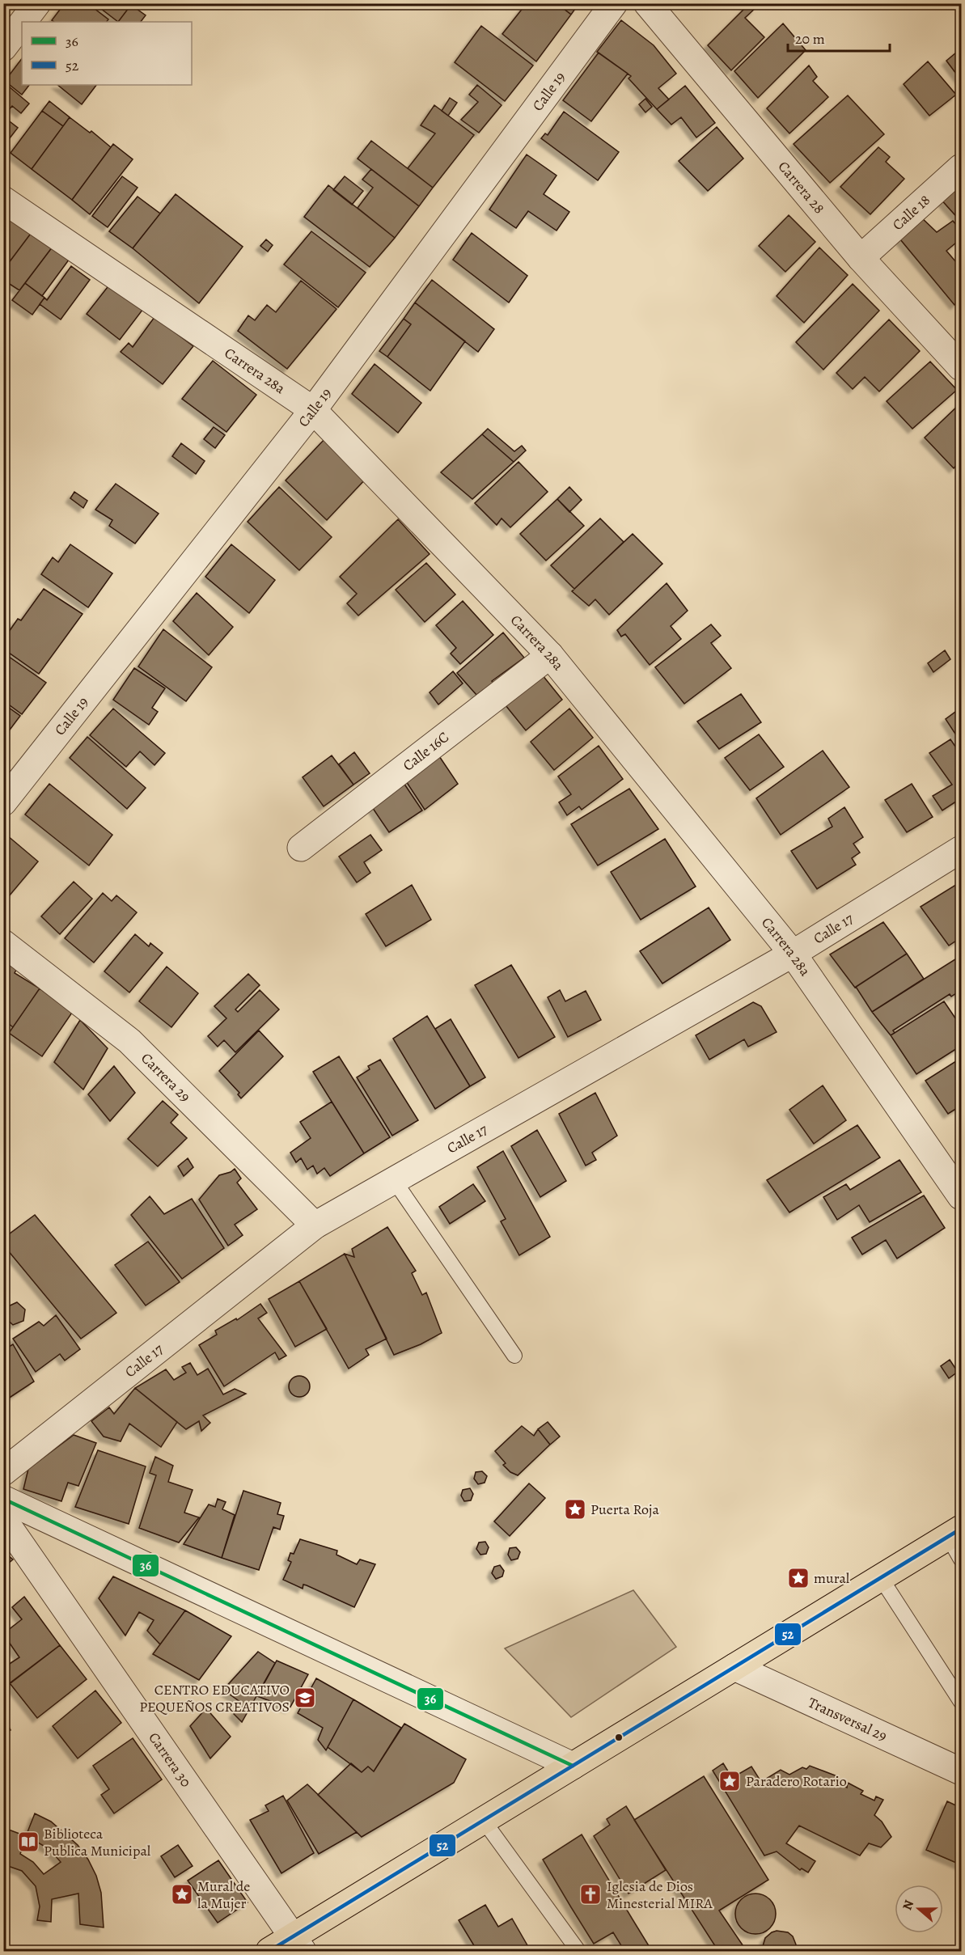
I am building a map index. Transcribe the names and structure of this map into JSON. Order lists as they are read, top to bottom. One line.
{"streets":{"street":["Calle 19","Carrera 28","Calle 18","Carrera 28a","Calle 16C","Calle 17","Carrera 29","Transversal 29","Carrera 30"]},"crossings":[["Calle 19","Carrera 28a"],["Carrera 28","Calle 18"],["Carrera 28a","Calle 16C"],["Carrera 28a","Calle 17"],["Calle 17","Carrera 29"]],"places":{"place":["Puerta Roja","mural","Paradero Rotario","Mural de la Mujer"],"school or university":["CENTRO EDUCATIVO PEQUEÑOS CREATIVOS"],"library":["Biblioteca Publica Municipal"],"church":["Iglesia de Dios Minesterial MIRA"]},"lines":["transit line 36","transit line 52"],"legend":["36","52"],"scale_bar":"20 m","north":"left"}
